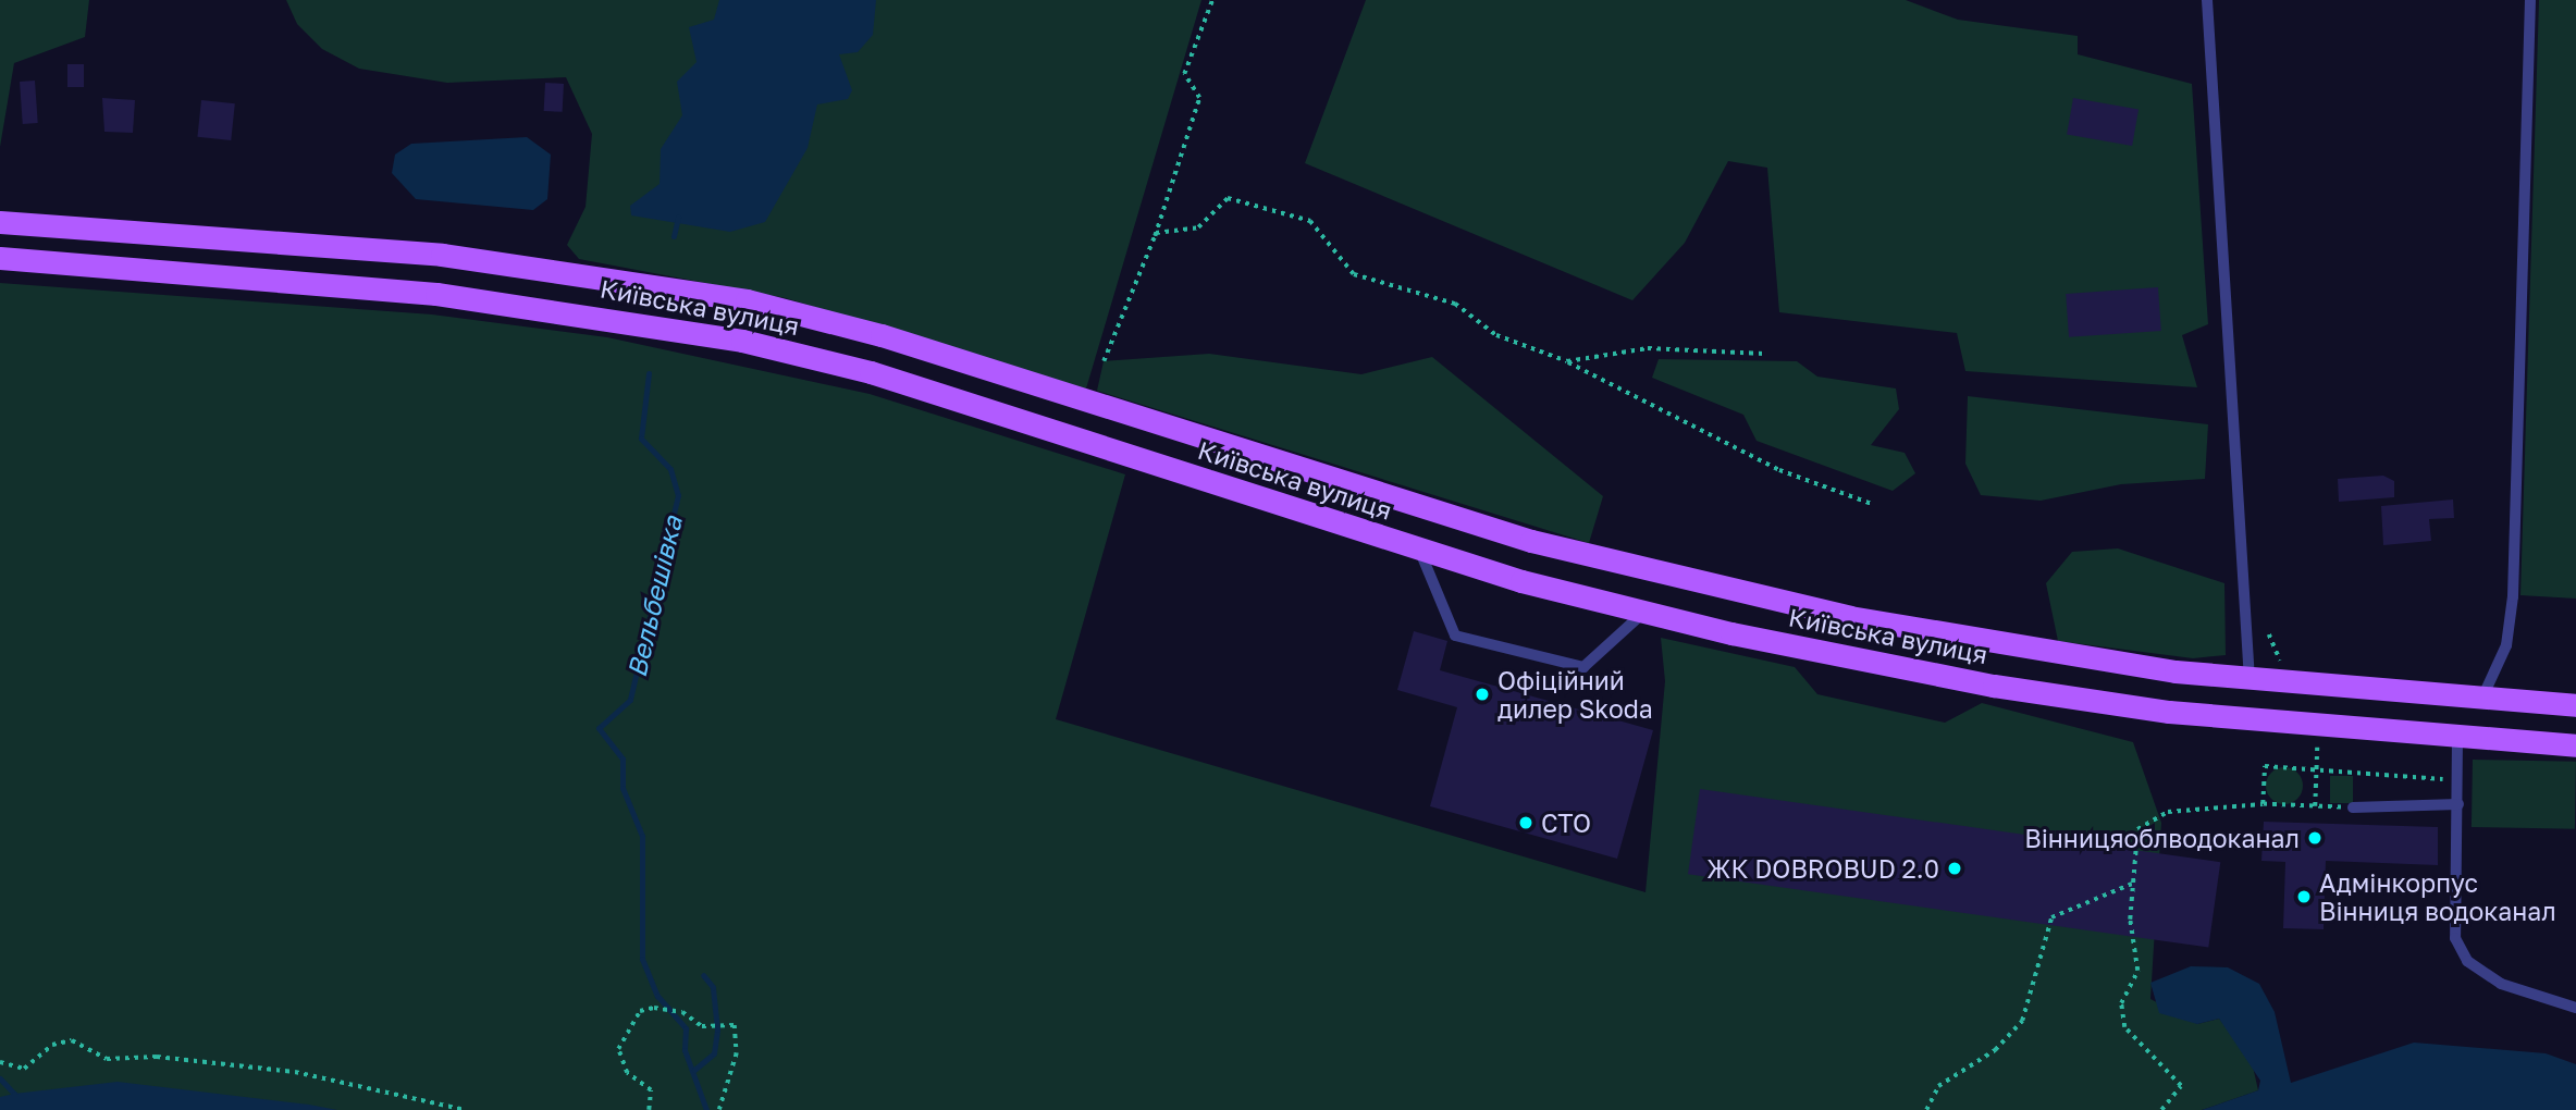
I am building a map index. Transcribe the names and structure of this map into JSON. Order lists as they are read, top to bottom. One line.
{"streets":{"main road":["Київська вулиця"]},"water":["Вельбешівка"],"places":["Офіційний дилер Skoda","СТО","Вінницяоблводоканал","ЖК DOBROBUD 2.0","Адмінкорпус Вінниця водоканал"]}
